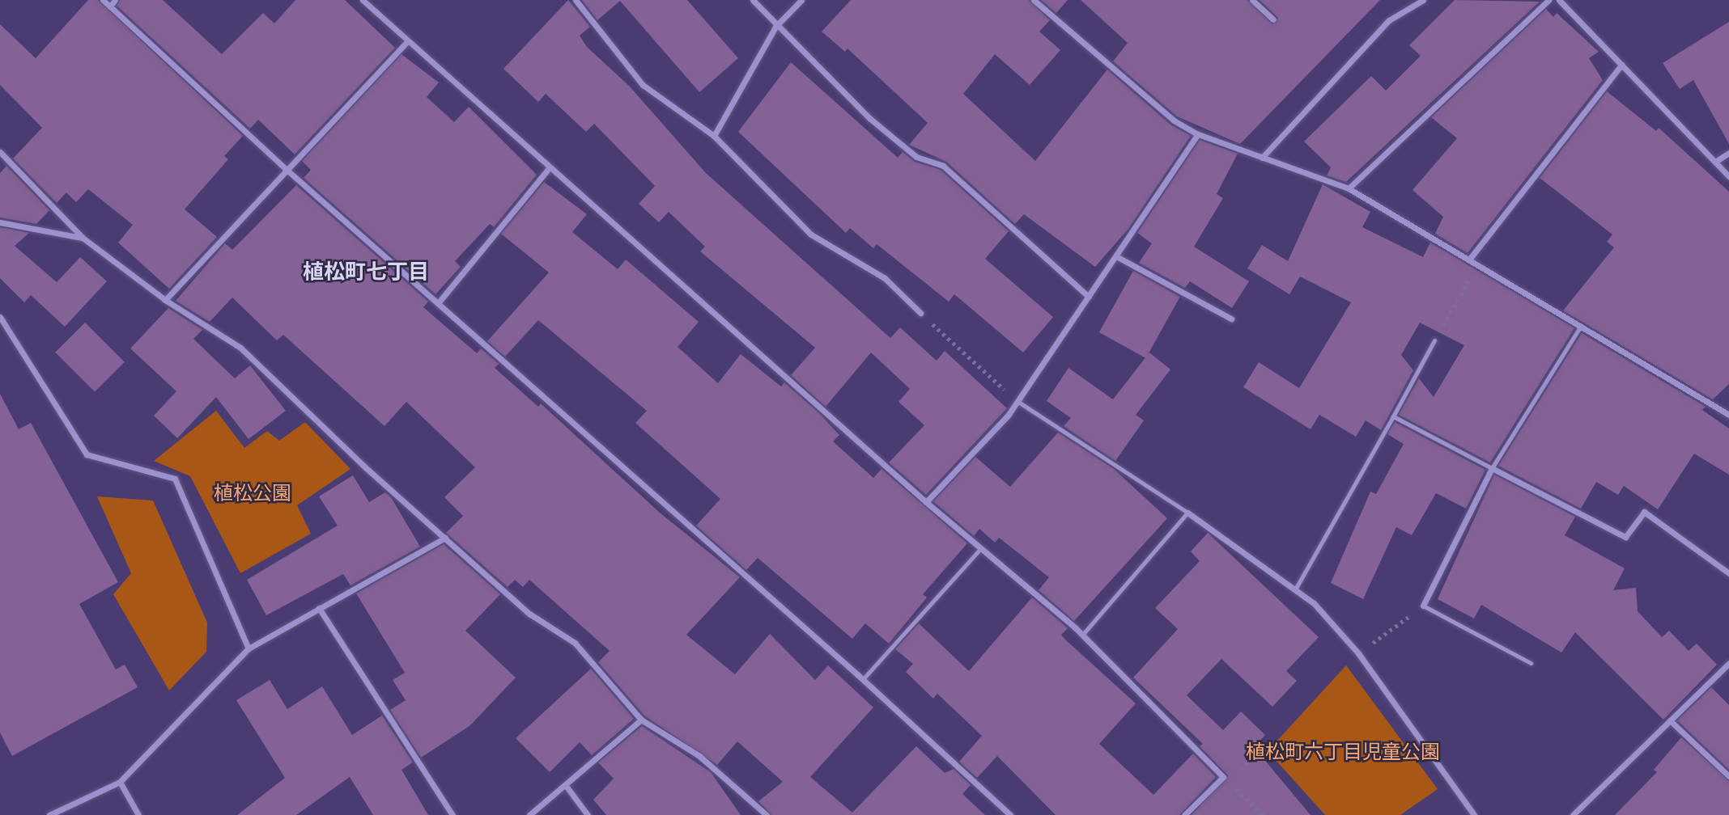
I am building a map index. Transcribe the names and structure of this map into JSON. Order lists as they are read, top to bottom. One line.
{"districts":["植松町七丁目"],"parks":["植松公園","植松町六丁目児童公園"]}
